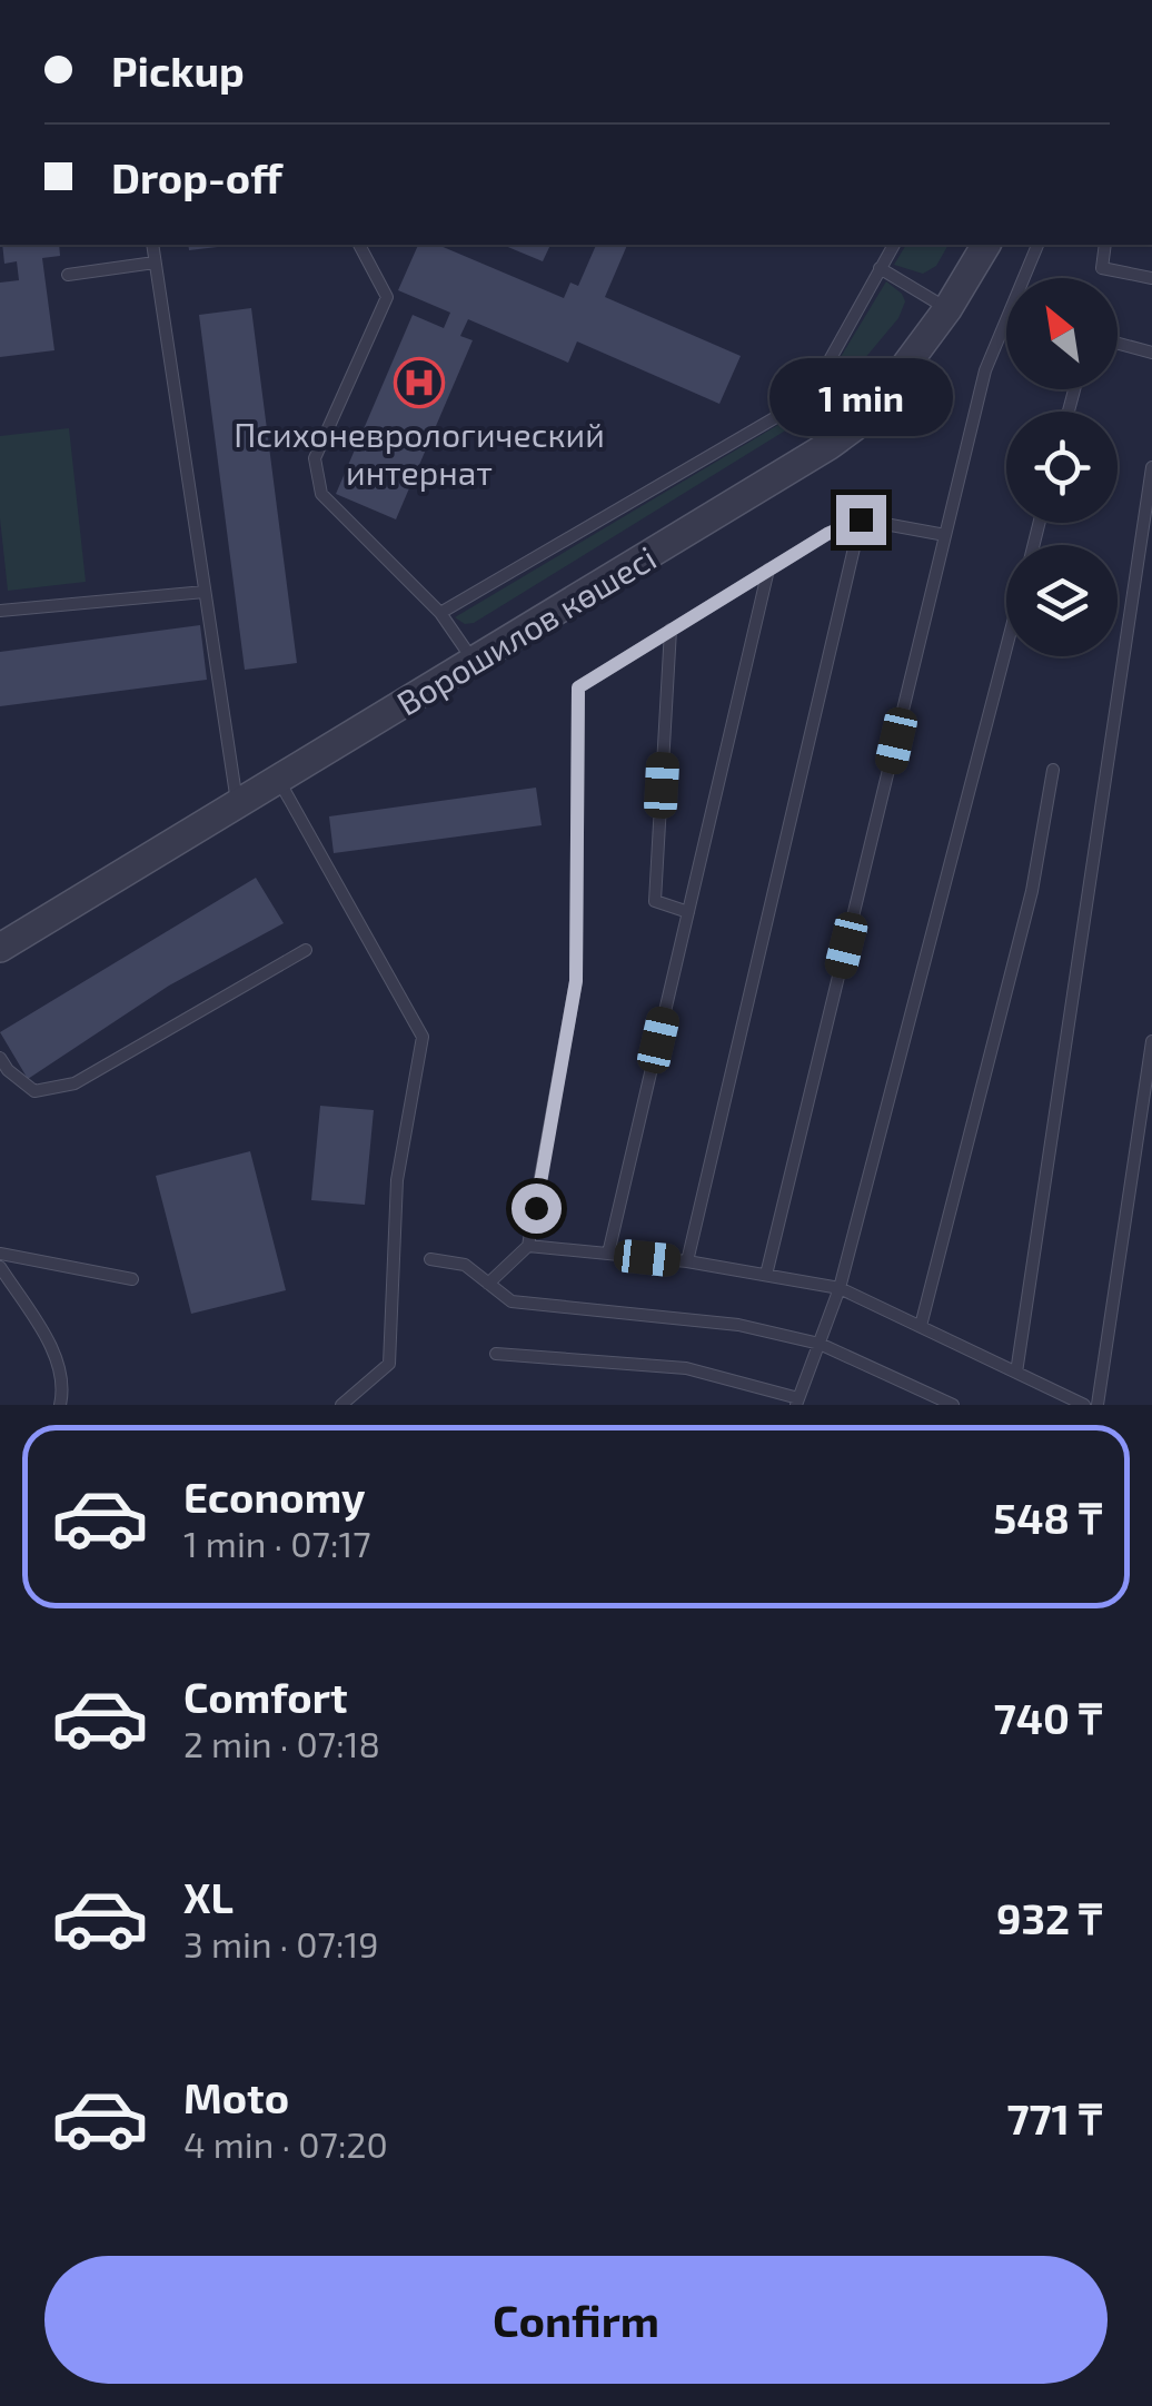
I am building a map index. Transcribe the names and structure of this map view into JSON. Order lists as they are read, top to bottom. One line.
{"streets":{"street":["Ворошилов көшесі"]},"places":{"hospital":["Психоневрологический интернат"]},"north":"top left","page":{"banner":["Pickup","Drop-off"],"bubble":"1 min","list":[{"name":"Economy","note":"1 min · 07:17","value":"548 ₸"},{"name":"Comfort","note":"2 min · 07:18","value":"740 ₸"},{"name":"XL","note":"3 min · 07:19","value":"932 ₸"},{"name":"Moto","note":"4 min · 07:20","value":"771 ₸"}],"buttons":"Confirm"}}
